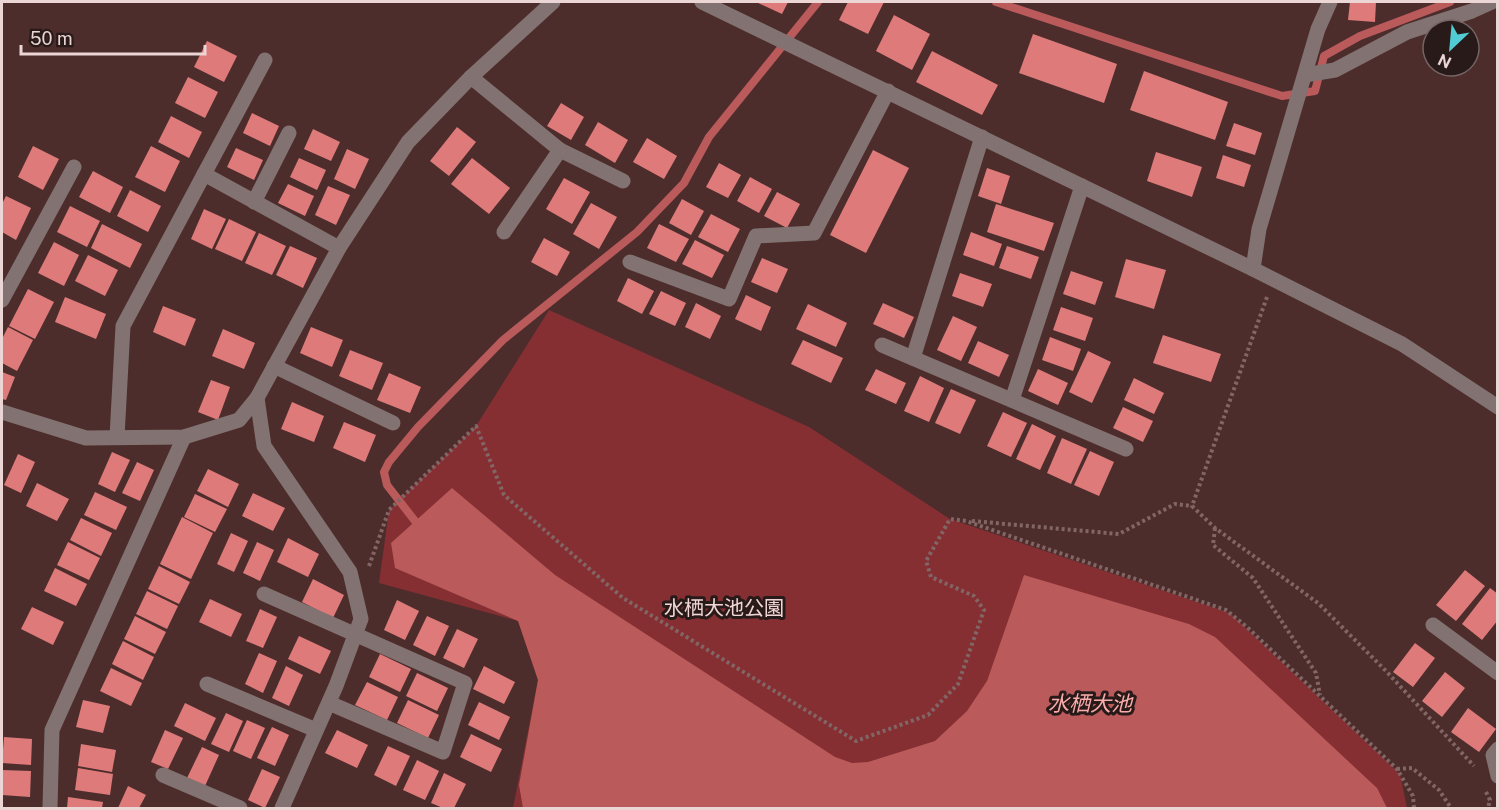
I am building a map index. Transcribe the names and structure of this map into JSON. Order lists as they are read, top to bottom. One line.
{"water":["水栖大池"],"parks":["水栖大池公園"],"scale_bar":"50 m","north":"bottom left"}
